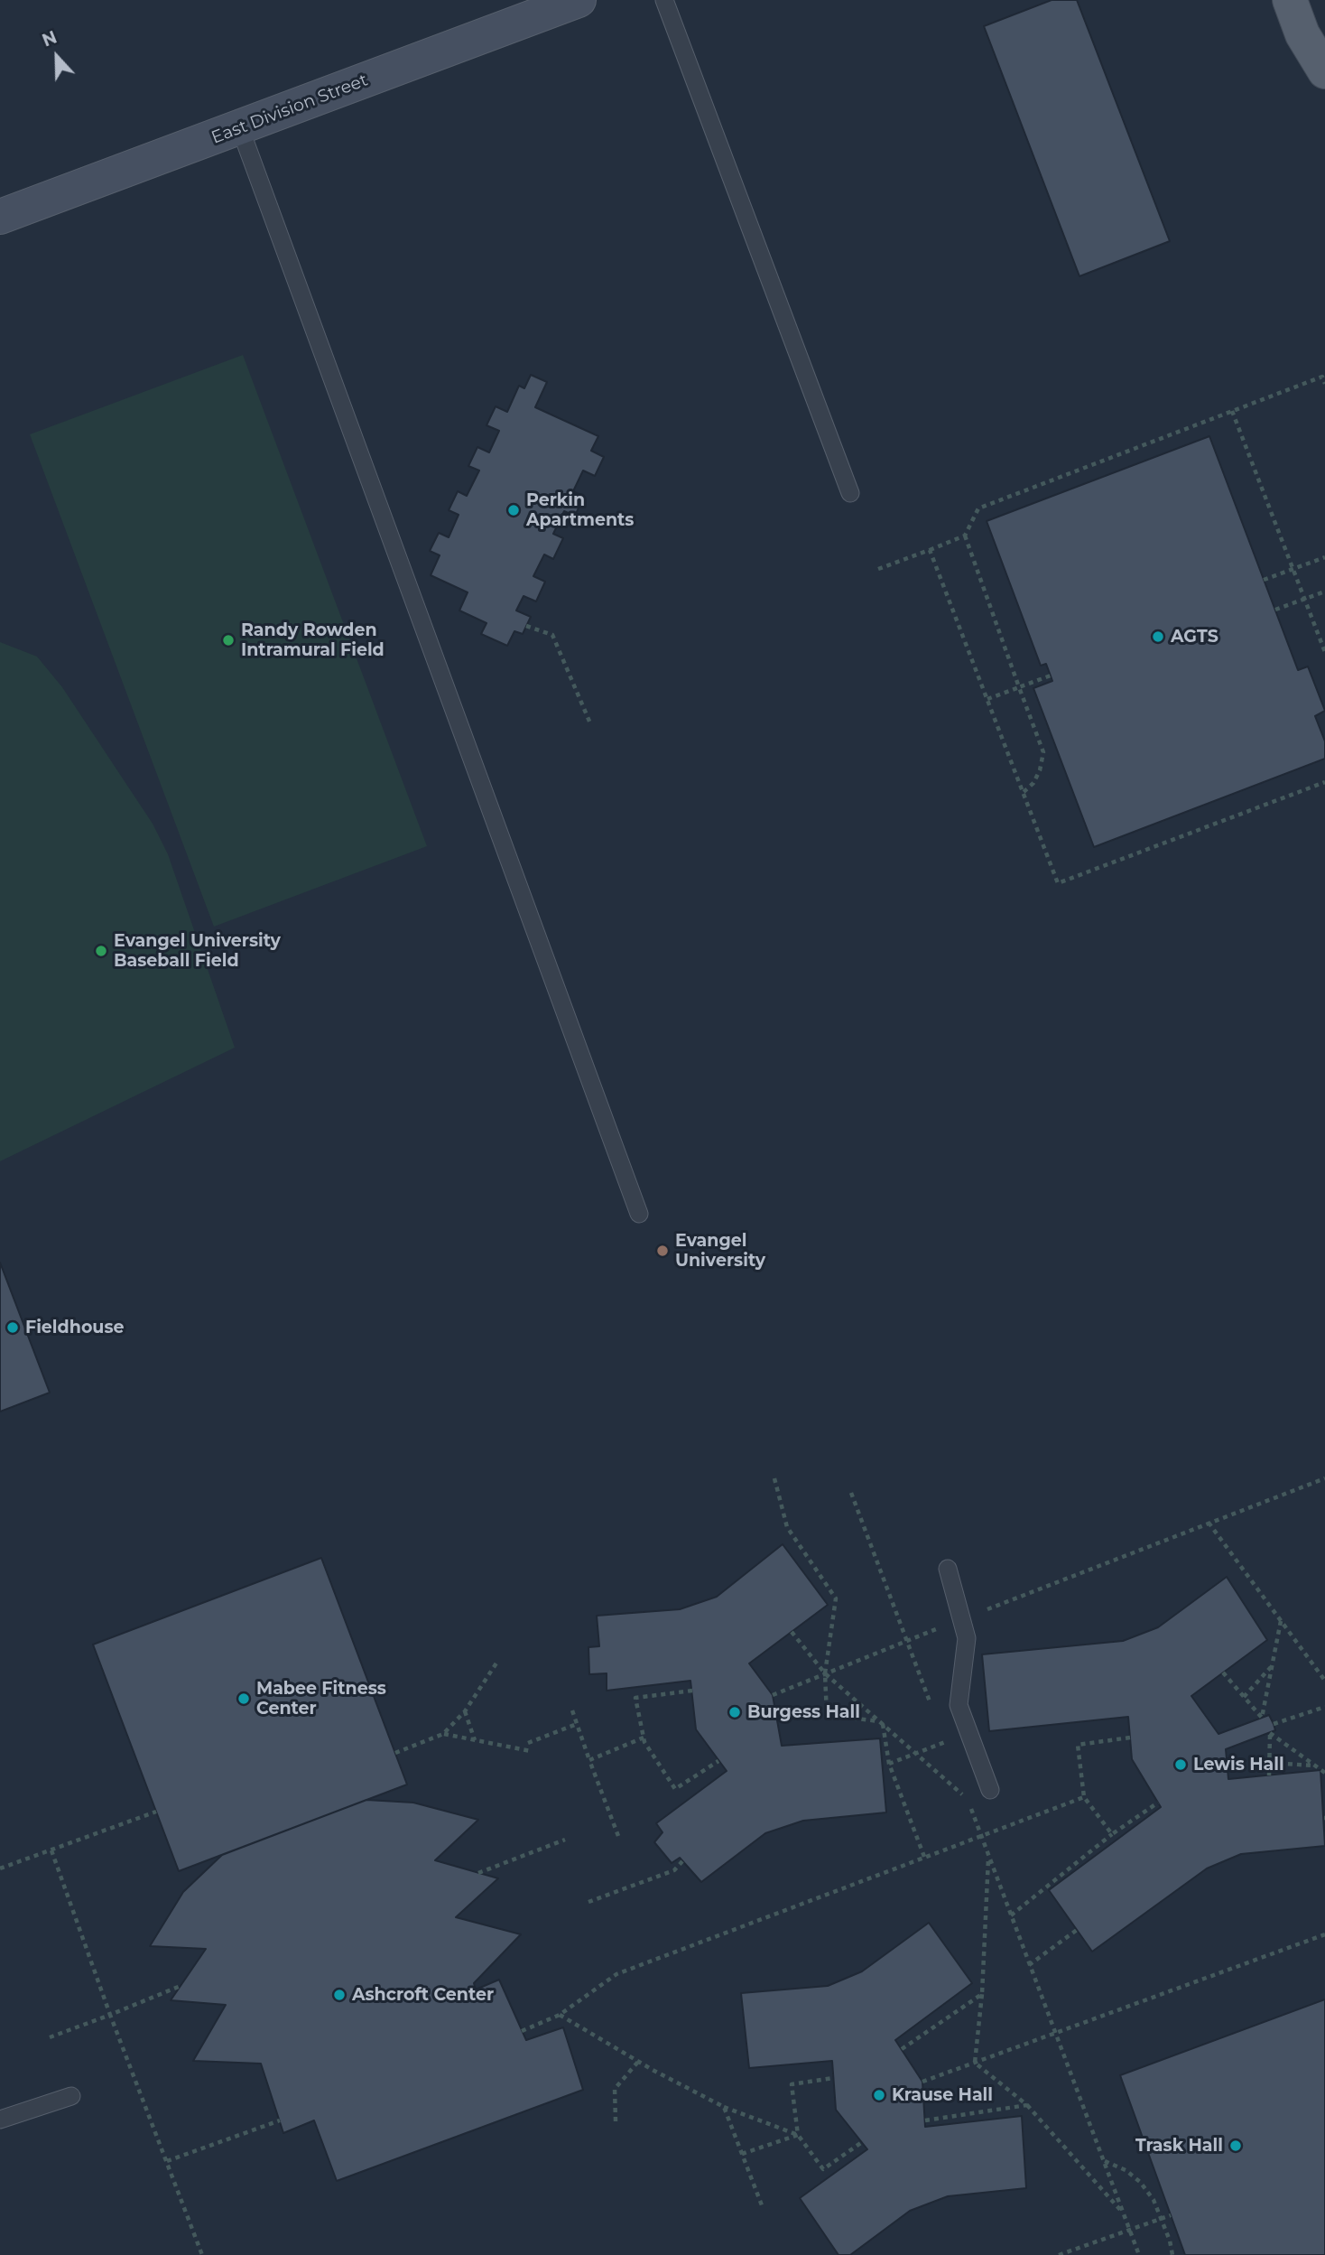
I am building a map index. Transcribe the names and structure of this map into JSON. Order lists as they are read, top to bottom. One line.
{"streets":{"main road":["East Division Street"]},"places":["Perkin Apartments","AGTS","Randy Rowden Intramural Field","Evangel University Baseball Field","Evangel University","Fieldhouse","Mabee Fitness Center","Burgess Hall","Lewis Hall","Ashcroft Center","Krause Hall","Trask Hall"],"north":"top"}
